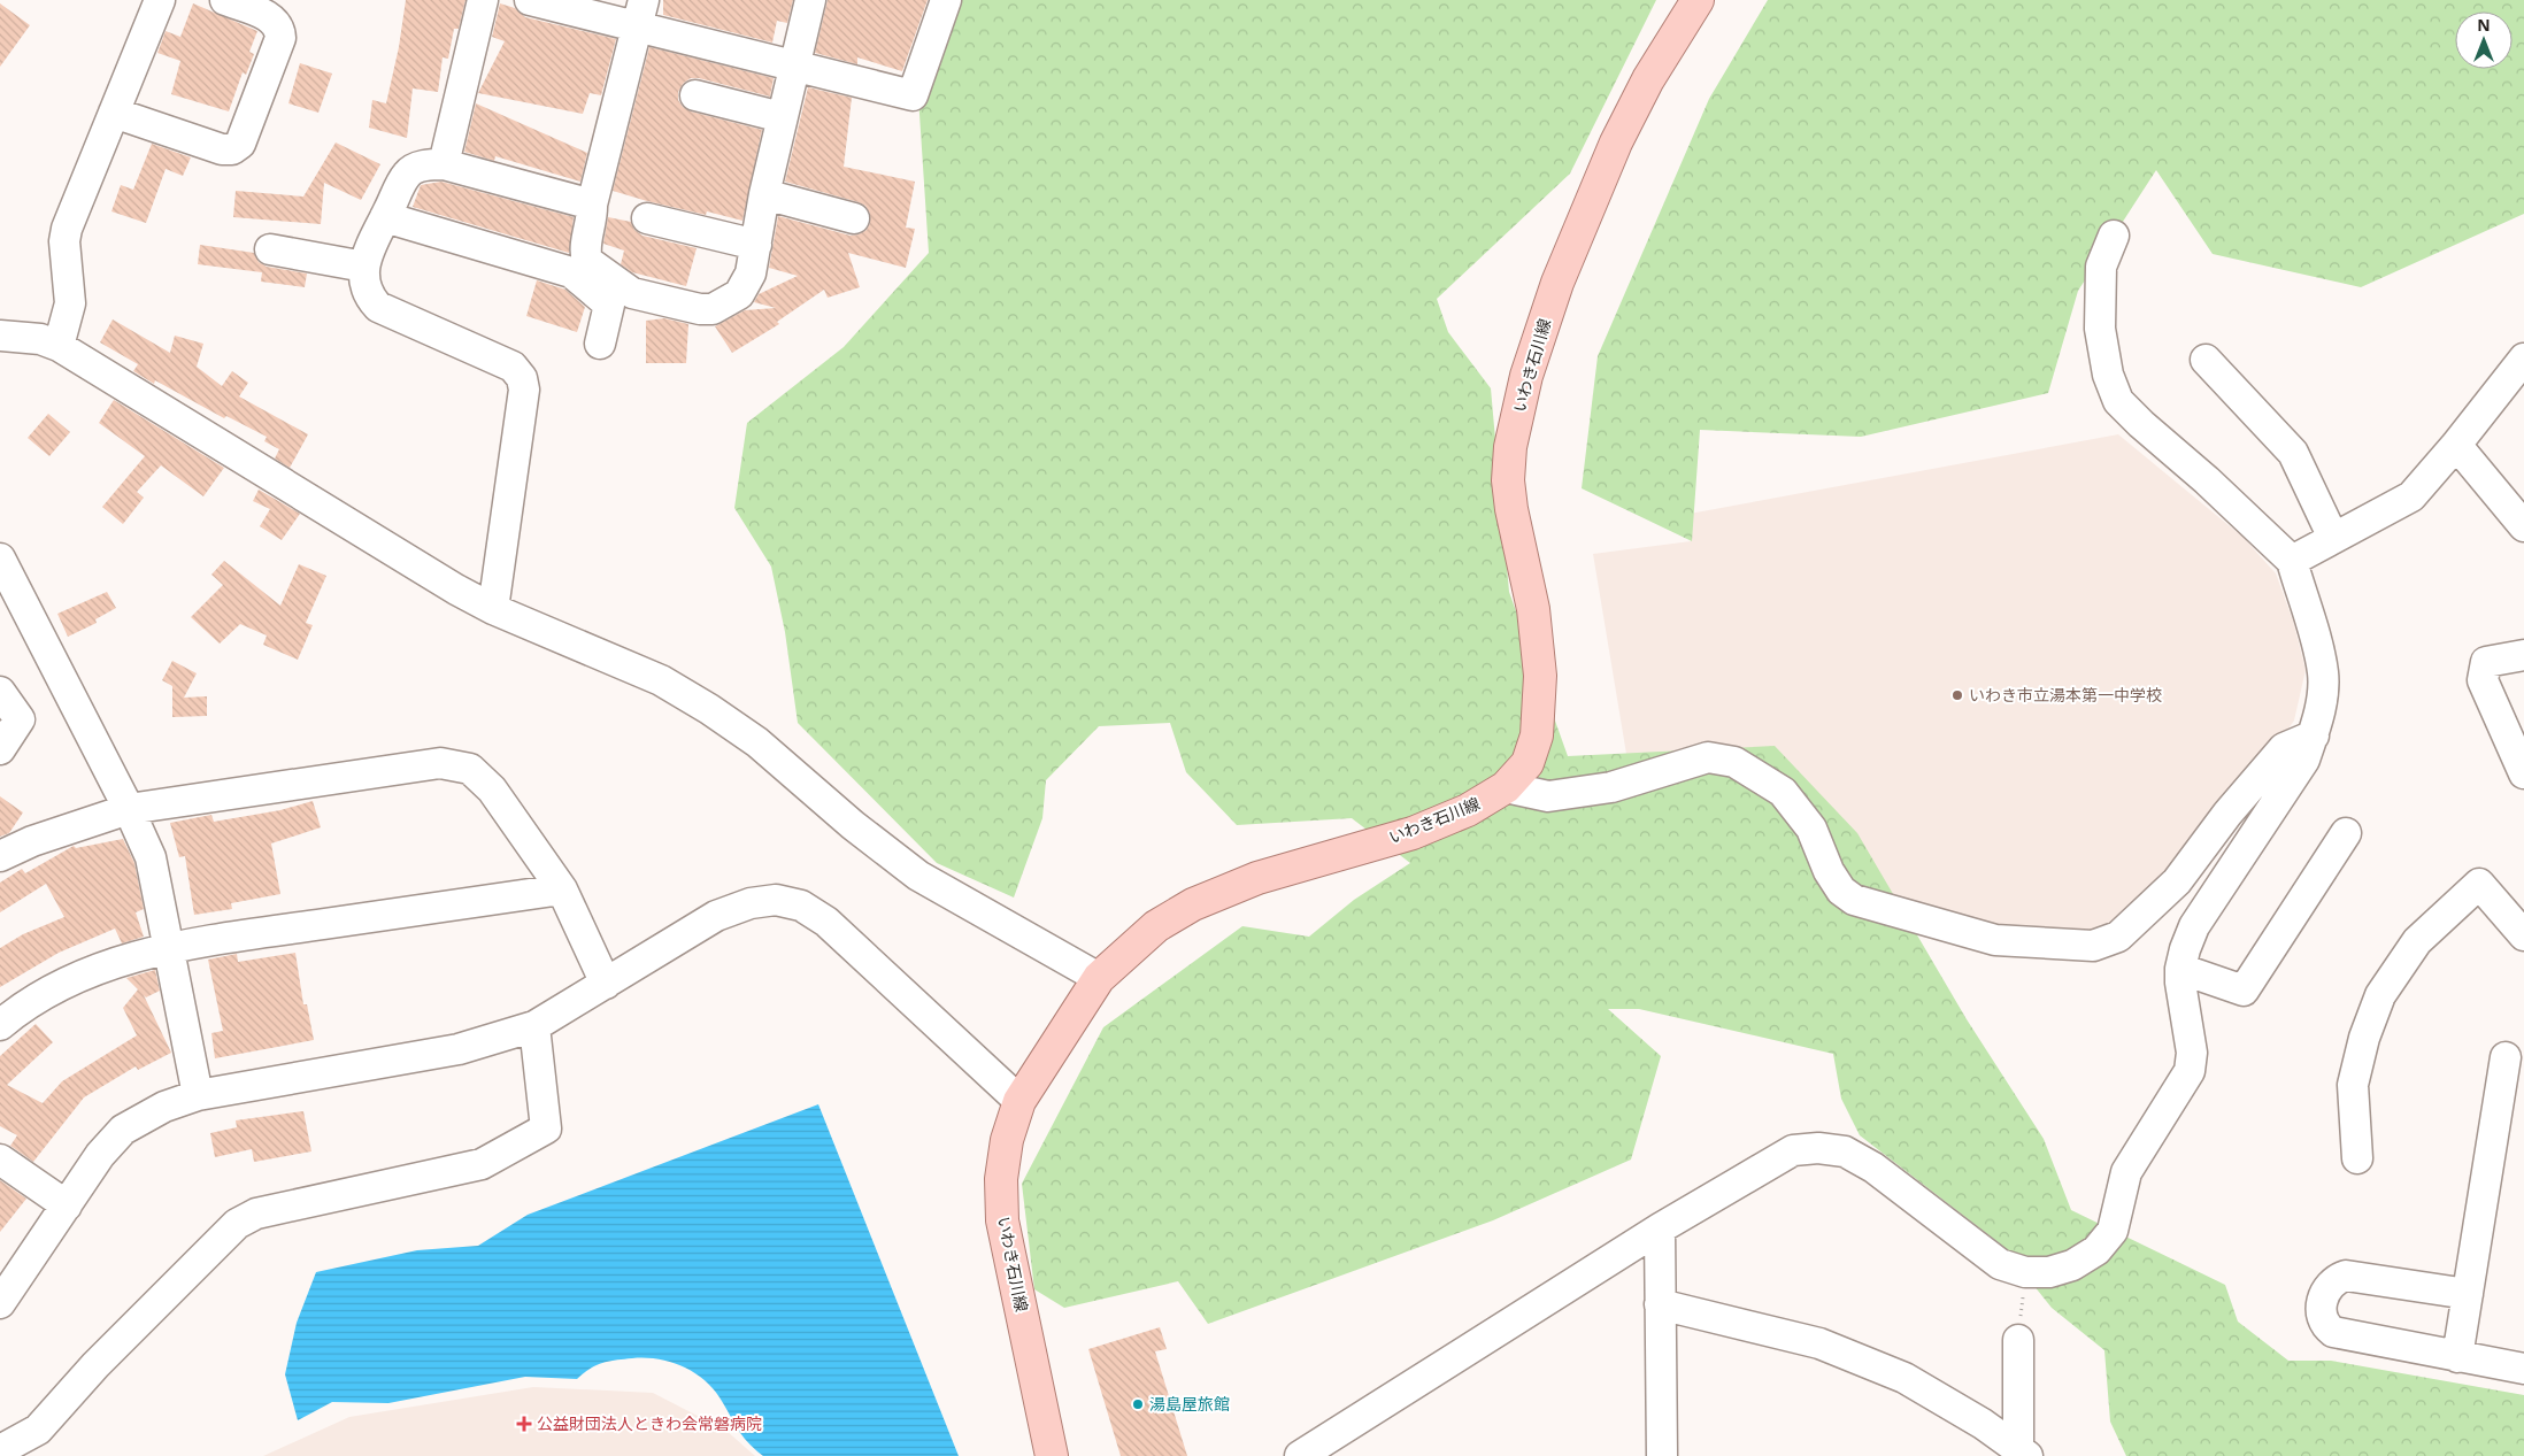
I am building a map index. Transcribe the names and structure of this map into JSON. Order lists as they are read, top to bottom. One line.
{"streets":{"main road":["いわき石川線"]},"places":{"other":["いわき市立湯本第一中学校","湯島屋旅館"],"health":["公益財団法人ときわ会常磐病院"]},"north":"top"}
